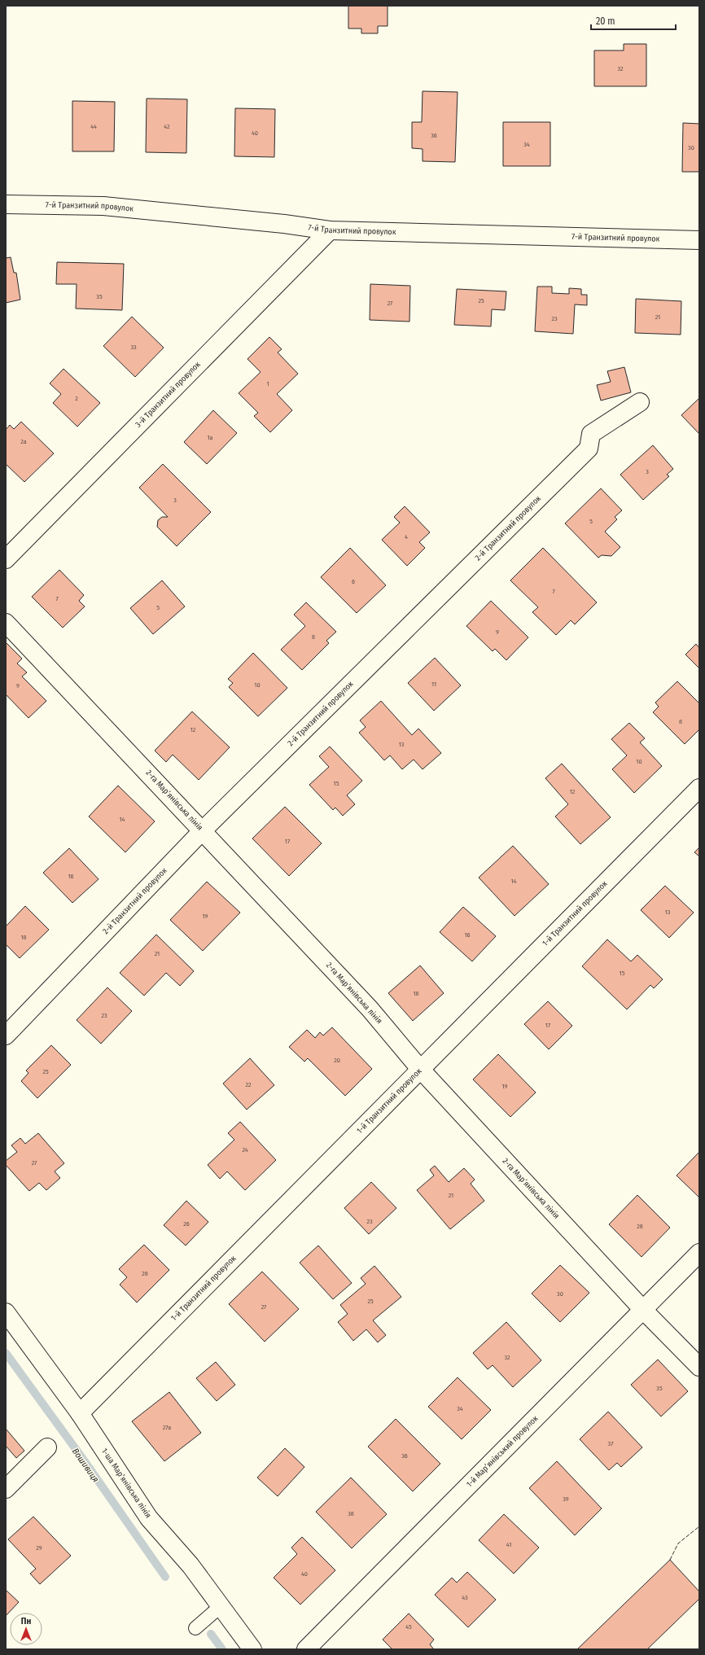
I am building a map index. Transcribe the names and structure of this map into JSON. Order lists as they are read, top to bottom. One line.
{"streets":{"street":["7-й Транзитний провулок","3-й Транзитний провулок","2-й Транзитний провулок","2-га Марʼянівська лінія","1-й Транзитний провулок","1-й Марʼянівський провулок","1-ша Марʼянівська лінія"]},"crossings":[["7-й Транзитний провулок","3-й Транзитний провулок"],["2-й Транзитний провулок","2-га Марʼянівська лінія"],["2-га Марʼянівська лінія","1-й Транзитний провулок"],["2-га Марʼянівська лінія","1-й Марʼянівський провулок"],["1-й Транзитний провулок","1-ша Марʼянівська лінія"]],"water":["Вошивиця"],"house_numbers":["32","44","42","40","36","34","30","35","25","27","21","23","33","1","2","1а","2а","3","3","5","4","6","7","7","5","9","8","11","10","9","8","12","13","10","15","12","14","17","16","14","13","19","16","18","21","15","18","23","17","20","25","22","19","24","27","21","23","26","28","28","30","25","27","32","35","34","27а","37","36","39","38","41","29","40","43","45"],"scale_bar":"20 m","north":"top"}
